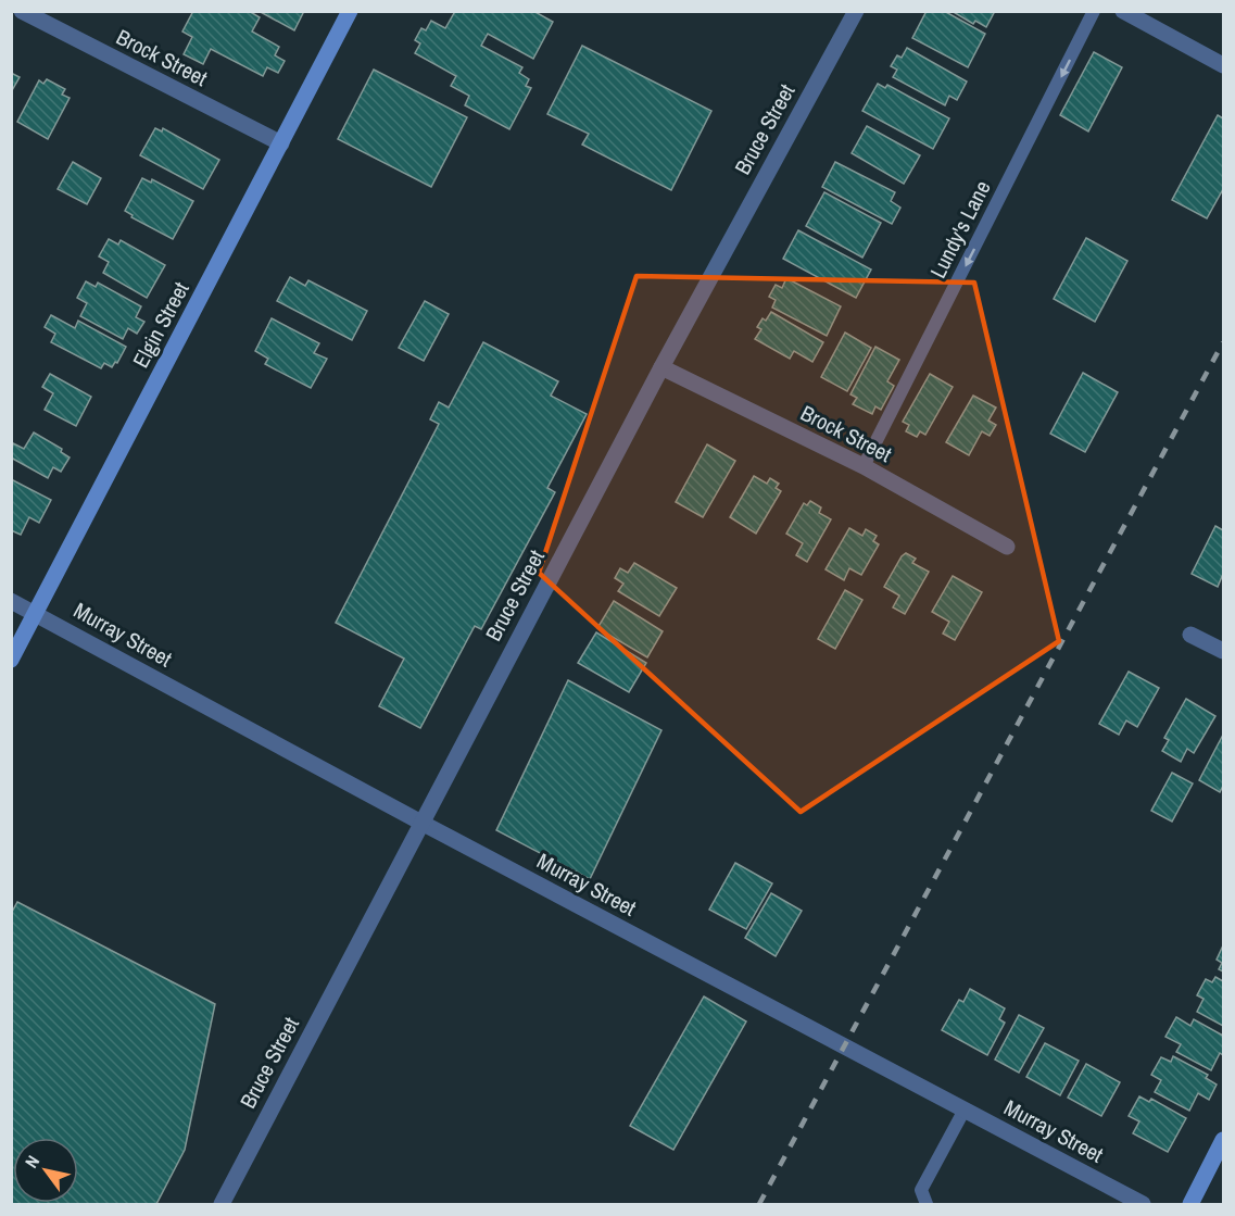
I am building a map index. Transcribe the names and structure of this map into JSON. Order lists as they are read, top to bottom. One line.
{"streets":{"main road":["Elgin Street"],"street":["Brock Street","Bruce Street","Murray Street"],"lane":["Lundy's Lane"]},"crossings":[["Brock Street","Bruce Street"],["Brock Street","Lundy's Lane"],["Brock Street","Elgin Street"],["Bruce Street","Murray Street"],["Elgin Street","Murray Street"]],"one_way":["Lundy's Lane"],"north":"top left"}
